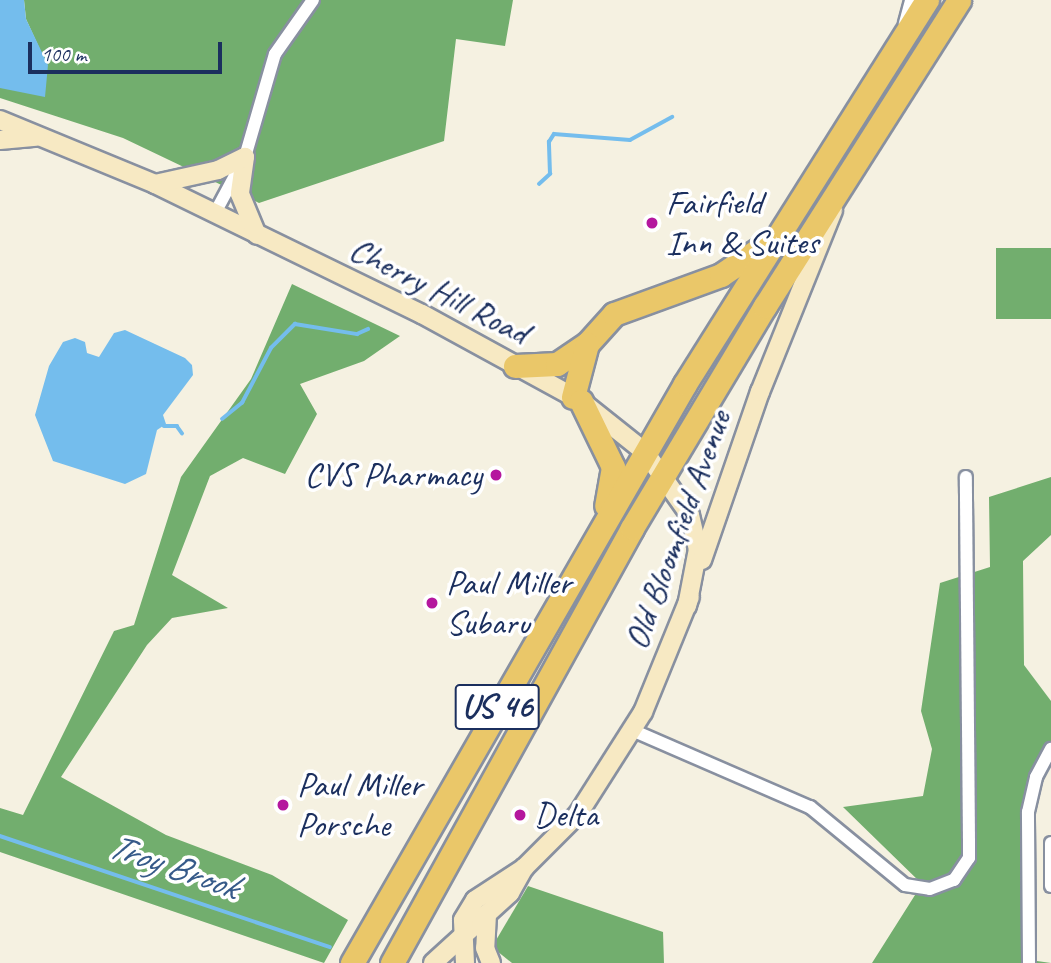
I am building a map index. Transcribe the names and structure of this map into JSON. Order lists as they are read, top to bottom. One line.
{"streets":{"highway":["US 46"],"main road":["Cherry Hill Road","Old Bloomfield Avenue"]},"crossings":[["Cherry Hill Road","Old Bloomfield Avenue"],["Cherry Hill Road","US 46"],["Old Bloomfield Avenue","US 46"]],"water":["Troy Brook"],"places":["Fairfield Inn & Suites","CVS Pharmacy","Paul Miller Subaru","Paul Miller Porsche","Delta"],"scale_bar":"100 m"}
